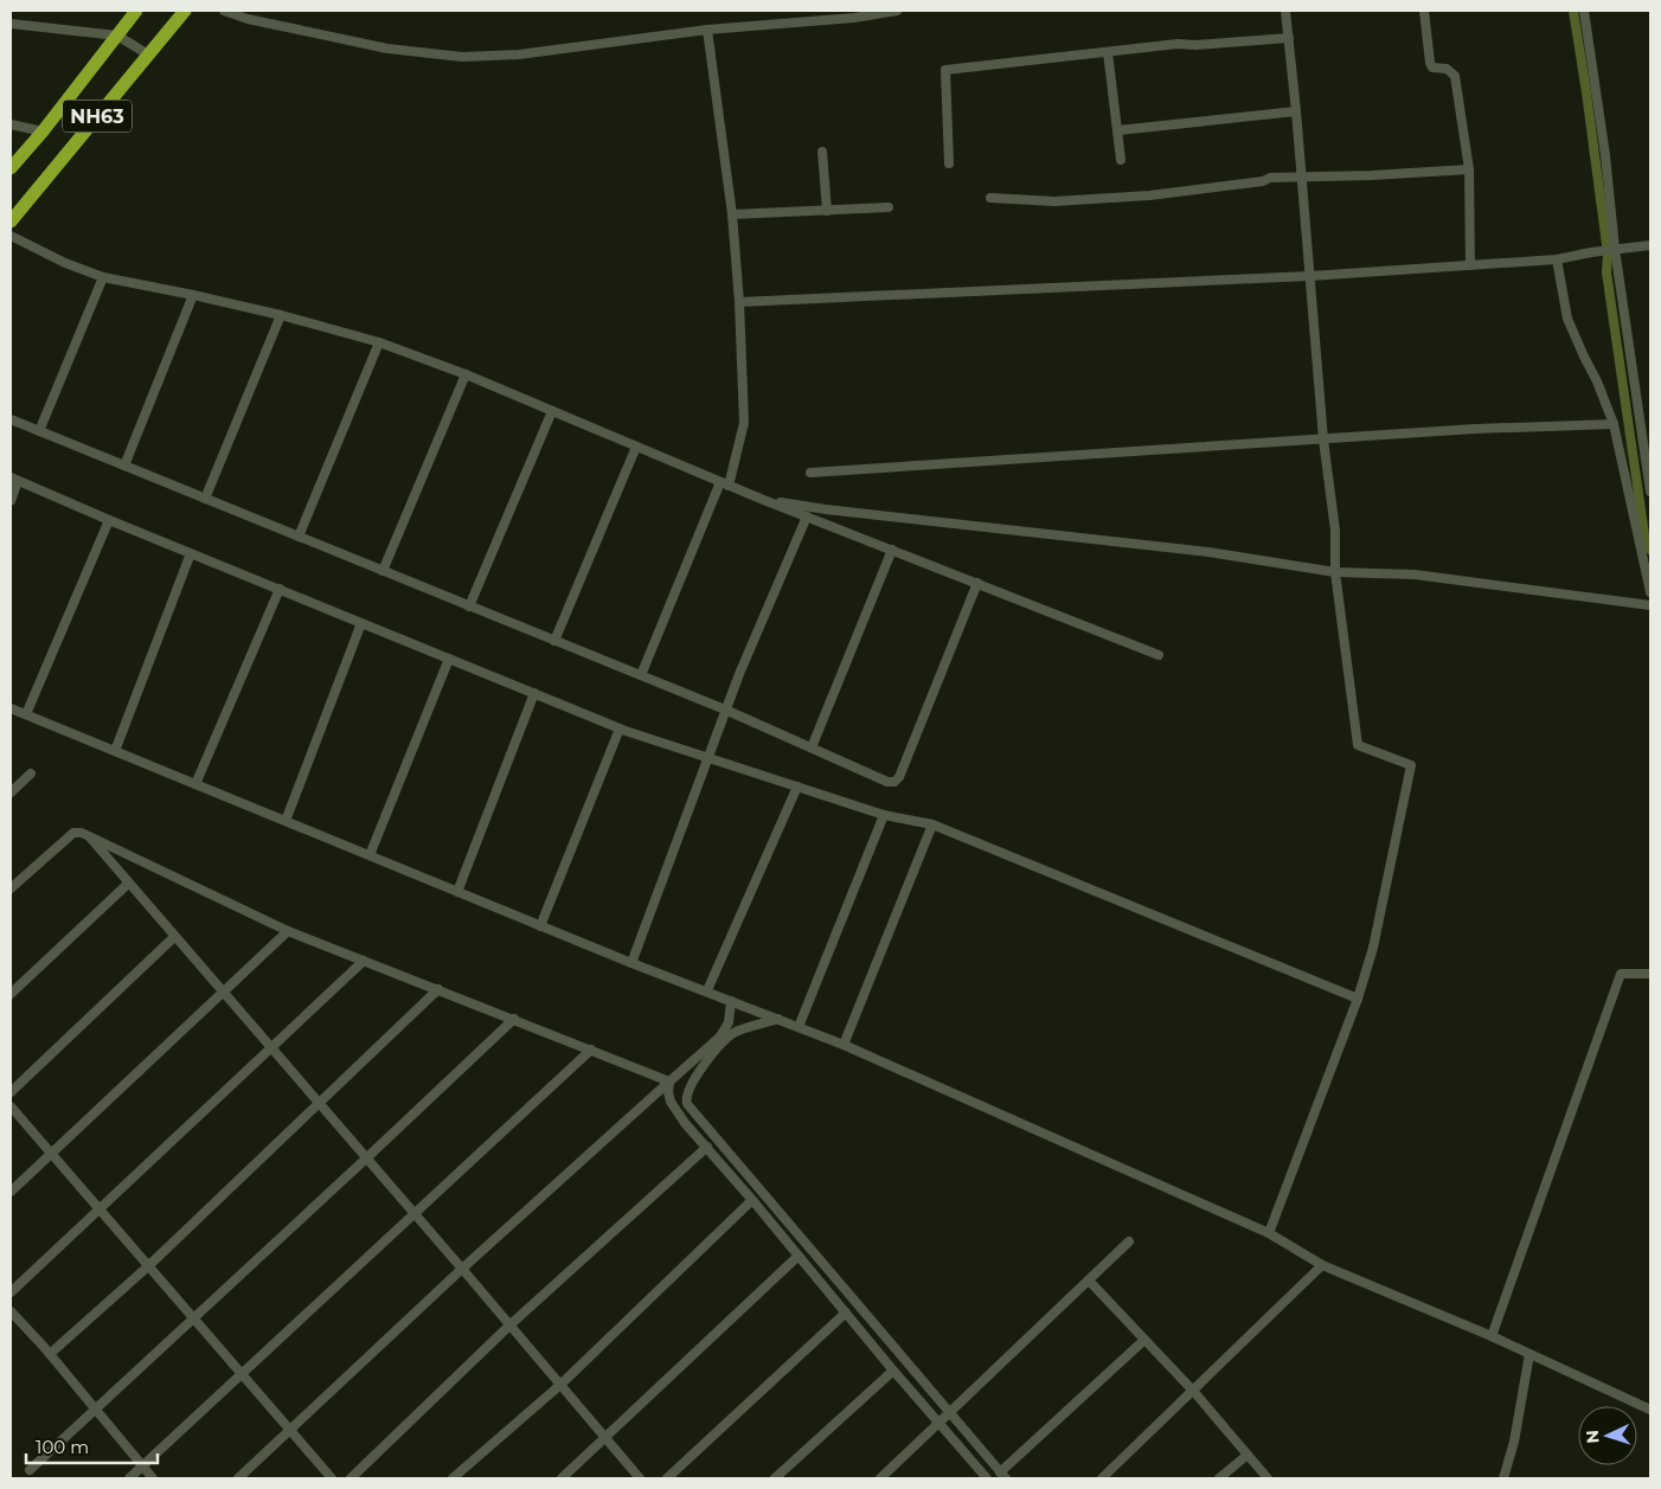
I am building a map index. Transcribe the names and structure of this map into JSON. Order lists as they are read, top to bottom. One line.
{"streets":{"highway":["NH63"]},"scale_bar":"100 m","north":"left"}
